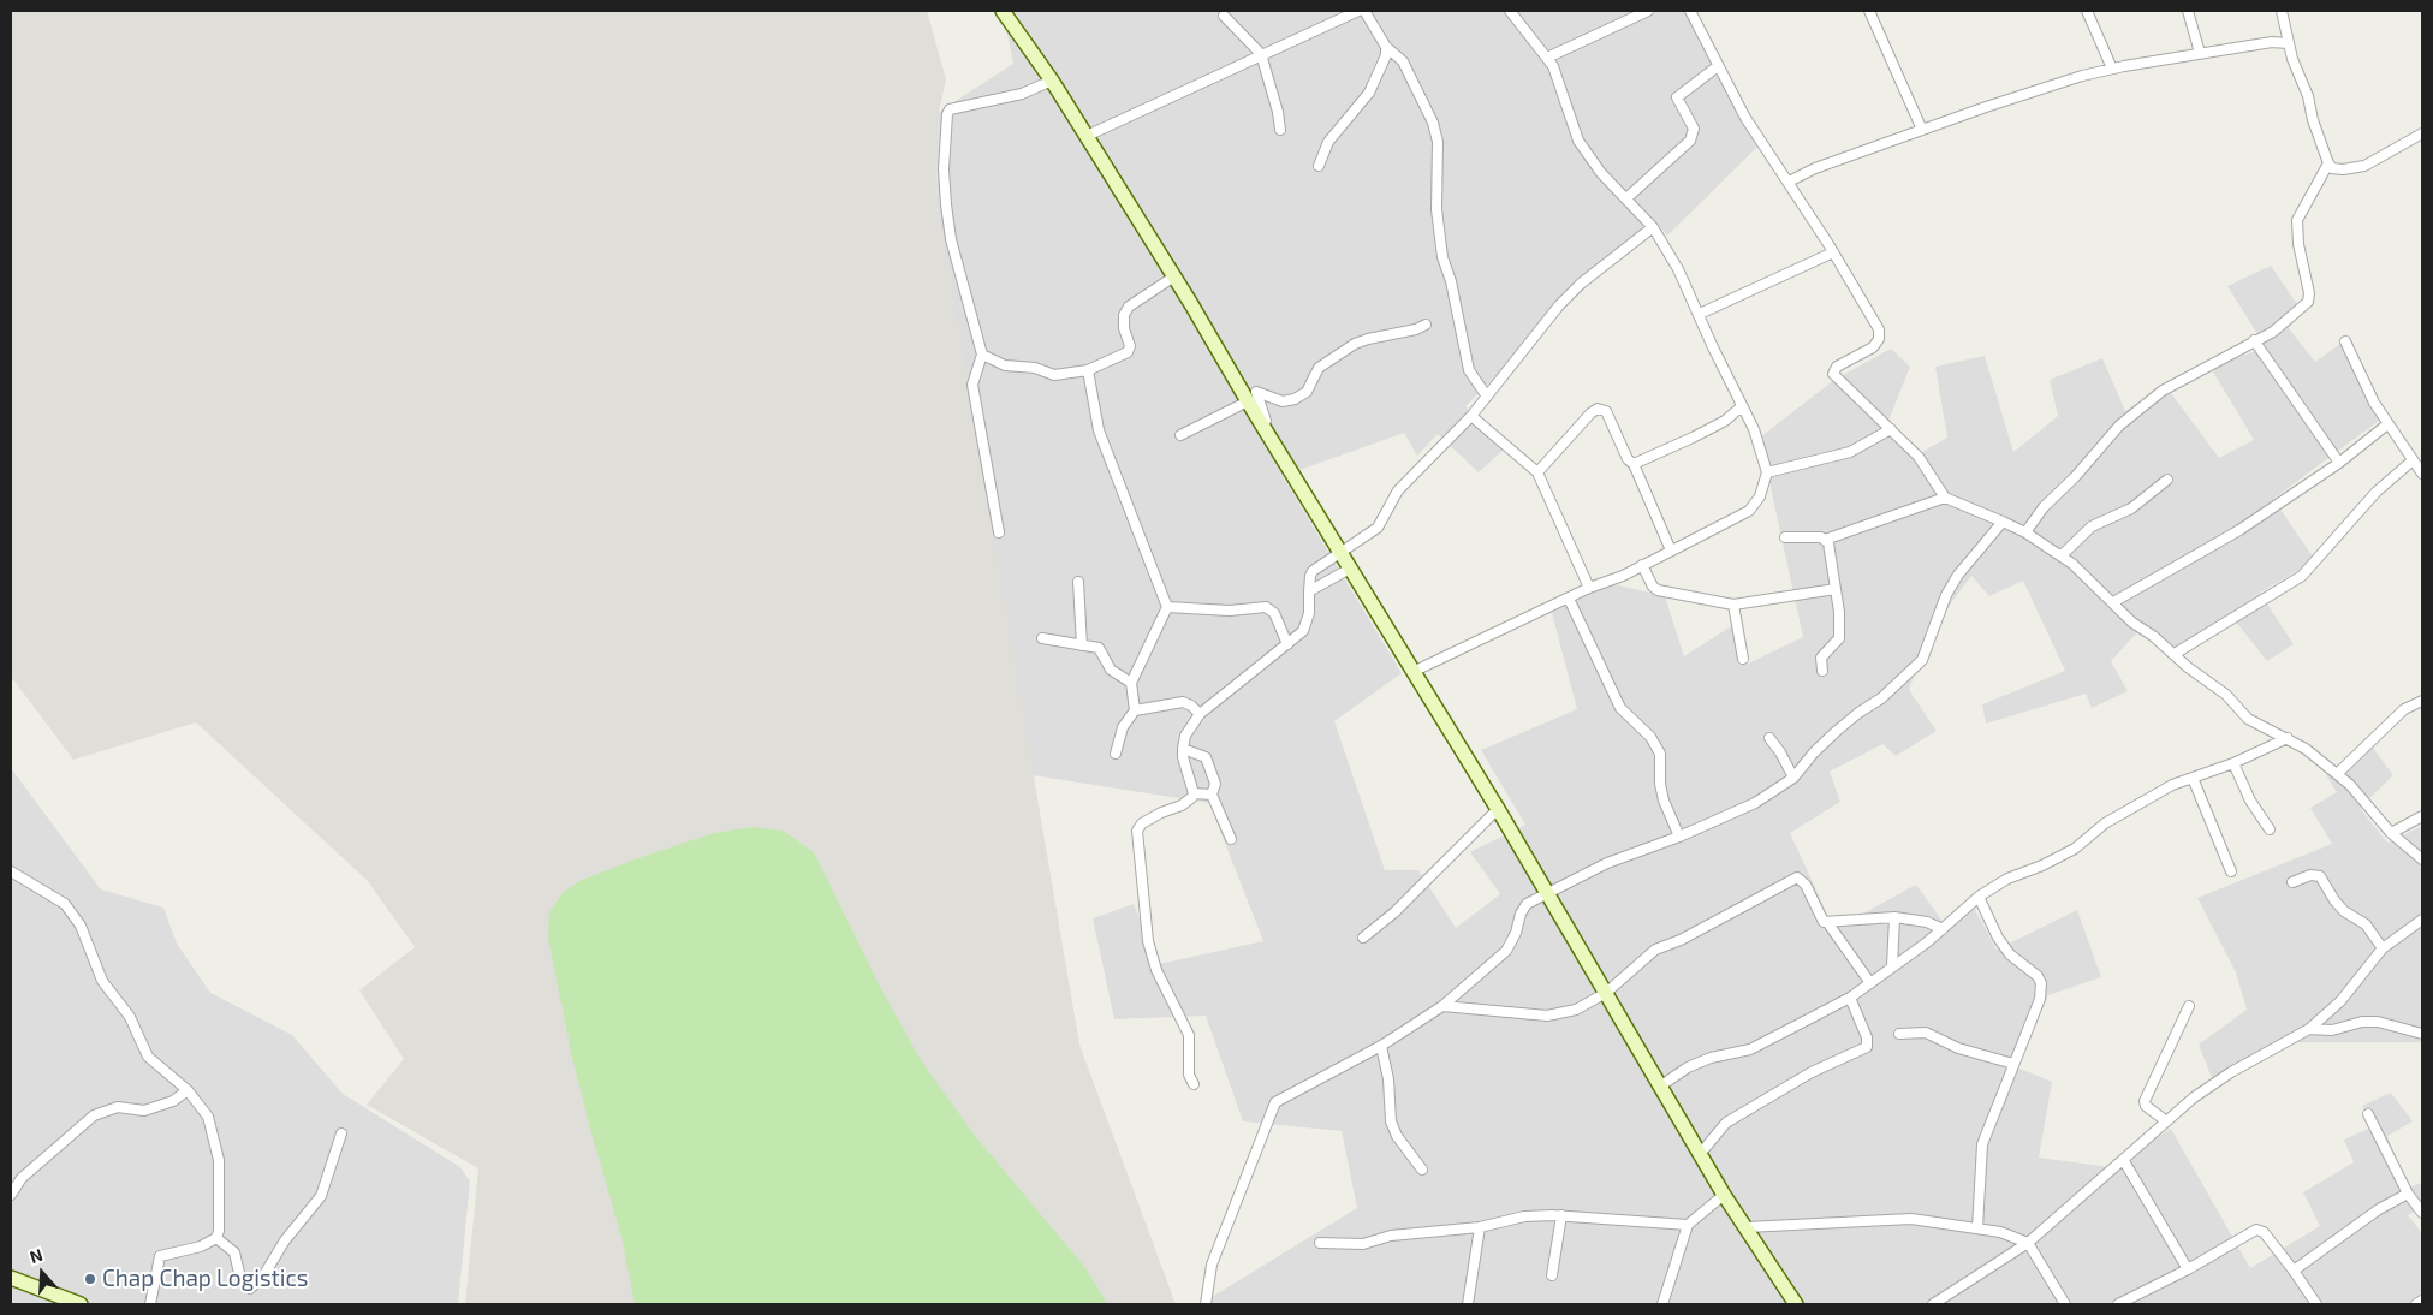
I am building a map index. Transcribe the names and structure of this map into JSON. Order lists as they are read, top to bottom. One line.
{"places":["Chap Chap Logistics"],"north":"top"}
